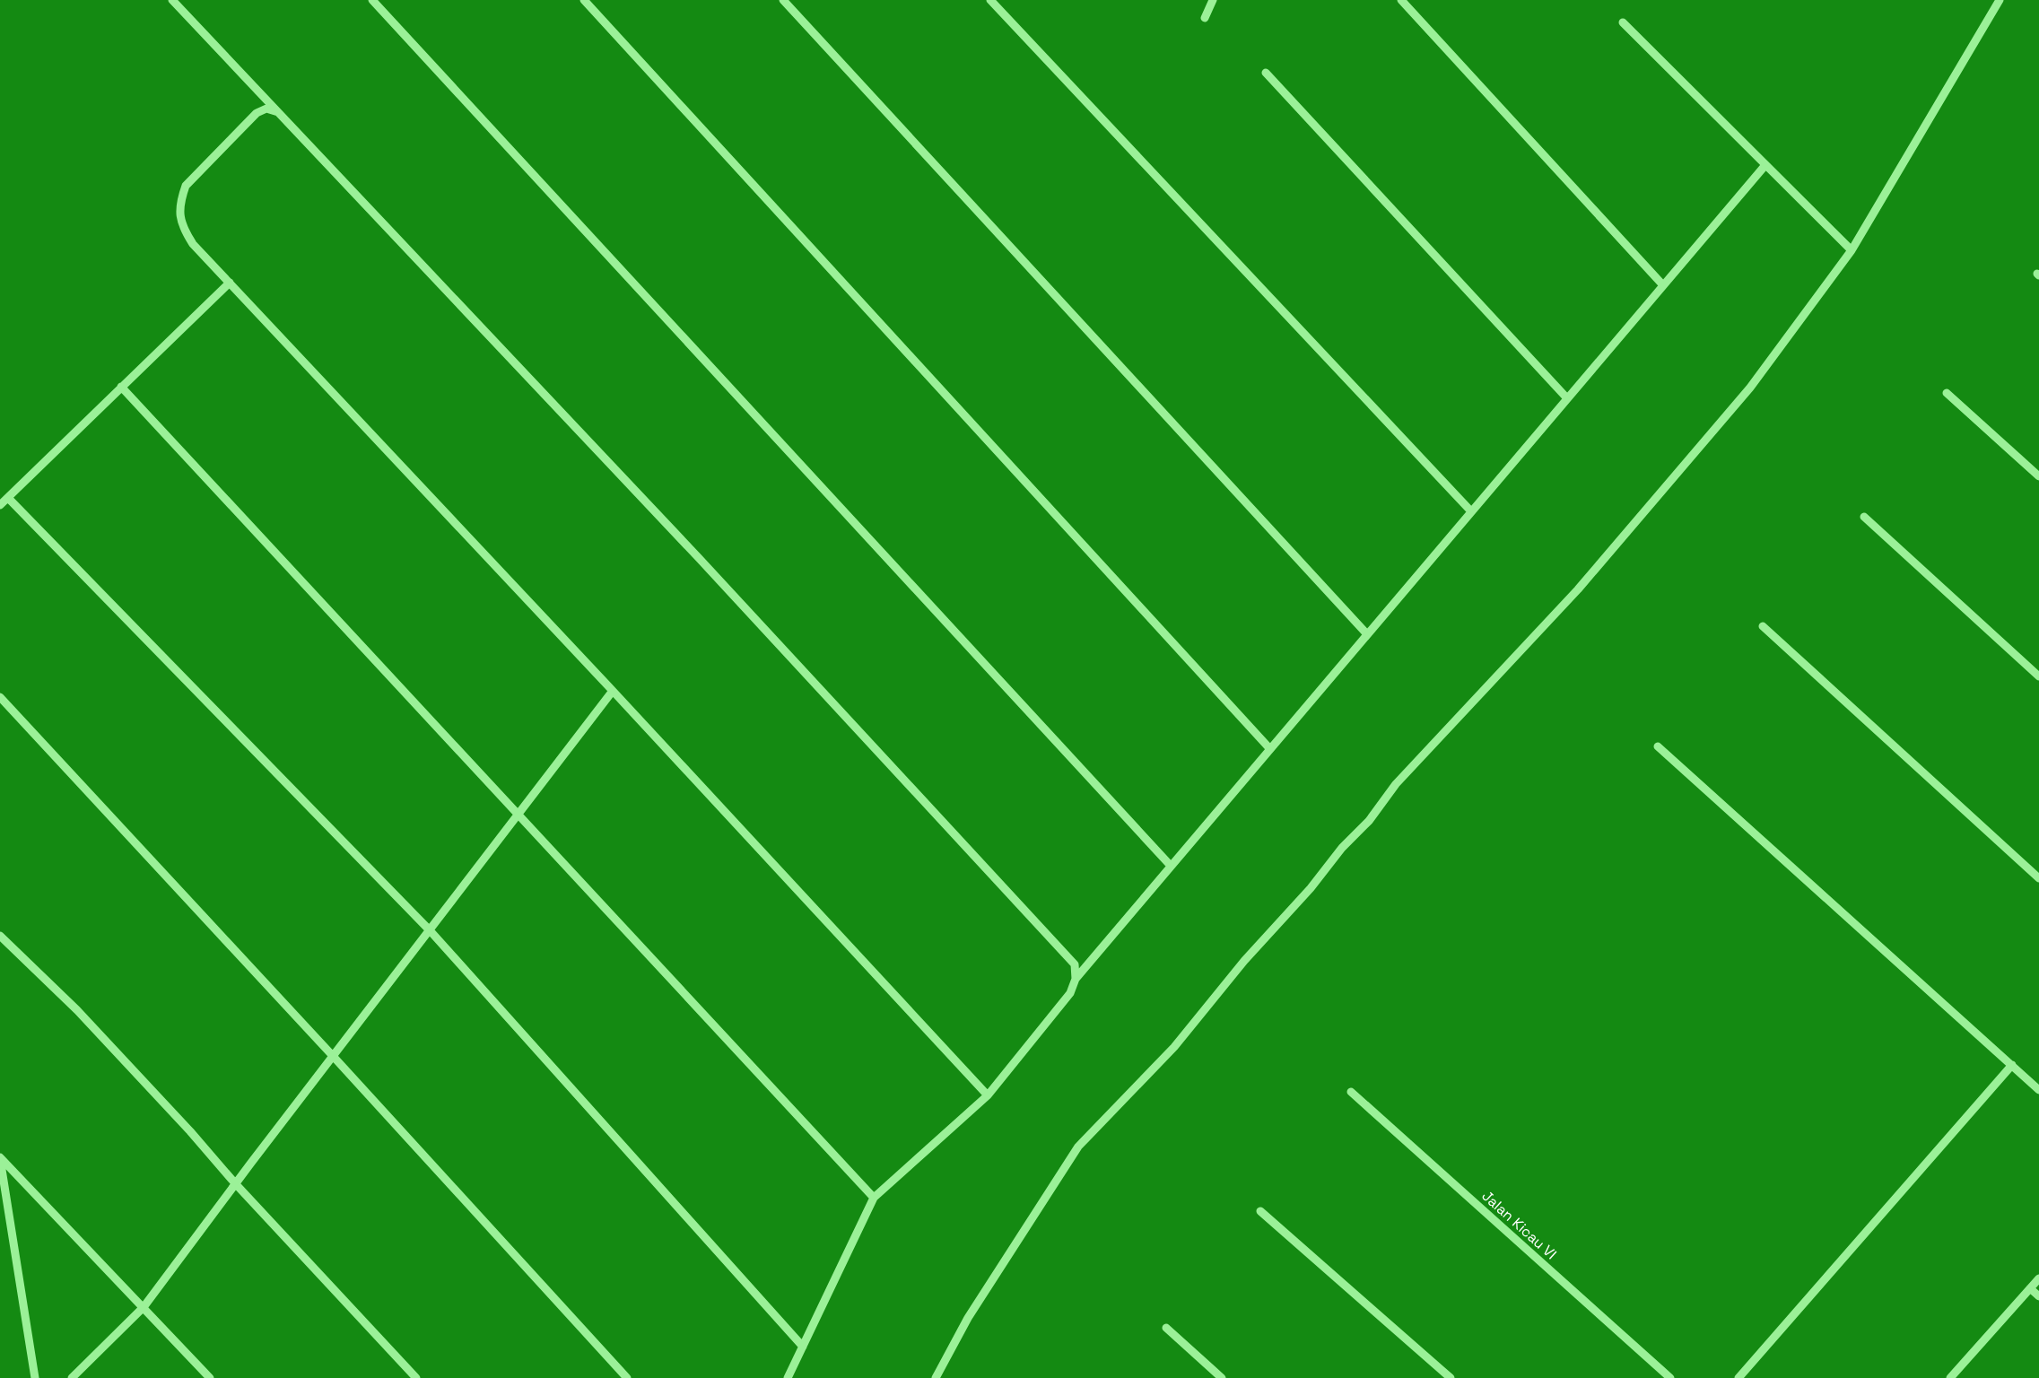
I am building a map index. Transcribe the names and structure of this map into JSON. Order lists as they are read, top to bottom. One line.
{"streets":{"street":["Jalan Kicau VI"]}}
